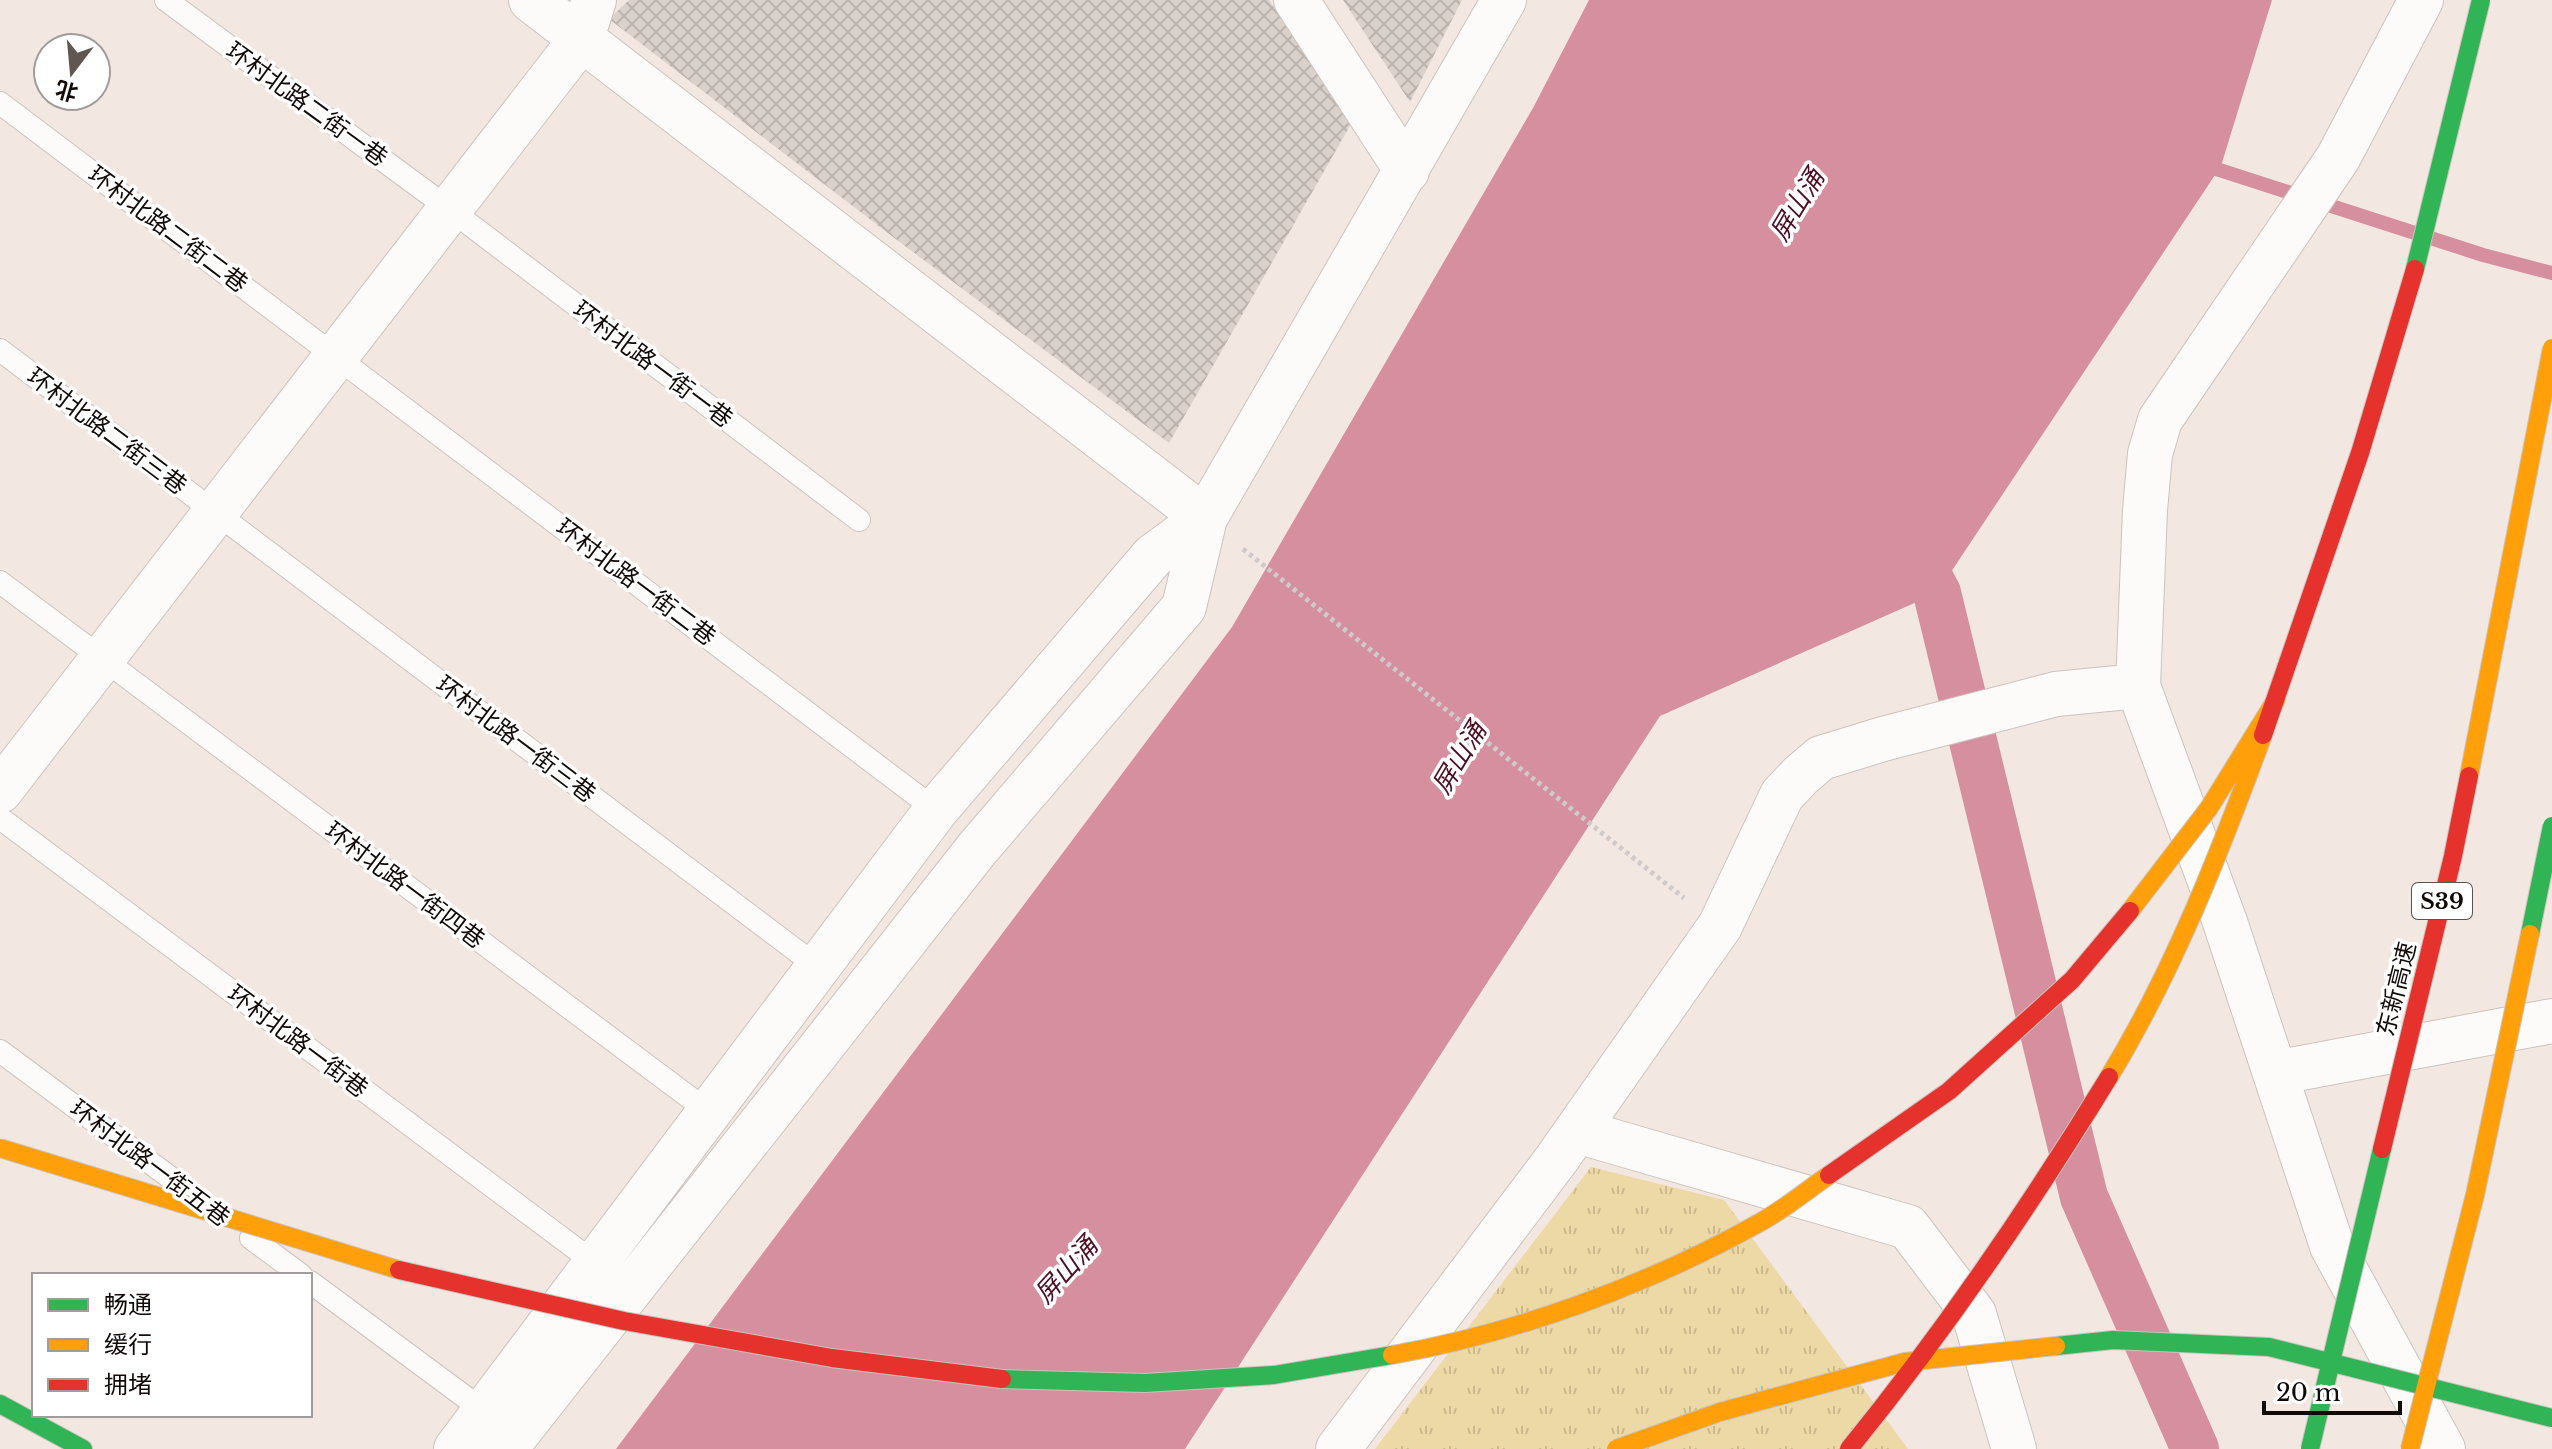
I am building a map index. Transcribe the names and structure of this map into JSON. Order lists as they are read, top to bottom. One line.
{"streets":{"highway":["S39","东新高速"],"lane":["环村北路二街一巷","环村北路二街二巷","环村北路一街一巷","环村北路二街三巷","环村北路一街二巷","环村北路一街三巷","环村北路一街四巷","环村北路一街巷","环村北路一街五巷"]},"crossings":[["环村北路二街一巷","环村北路一街一巷"],["环村北路二街二巷","环村北路一街二巷"],["环村北路二街三巷","环村北路一街三巷"]],"water":["屏山涌"],"legend":["畅通","缓行","拥堵"],"scale_bar":"20 m","north":"bottom"}
